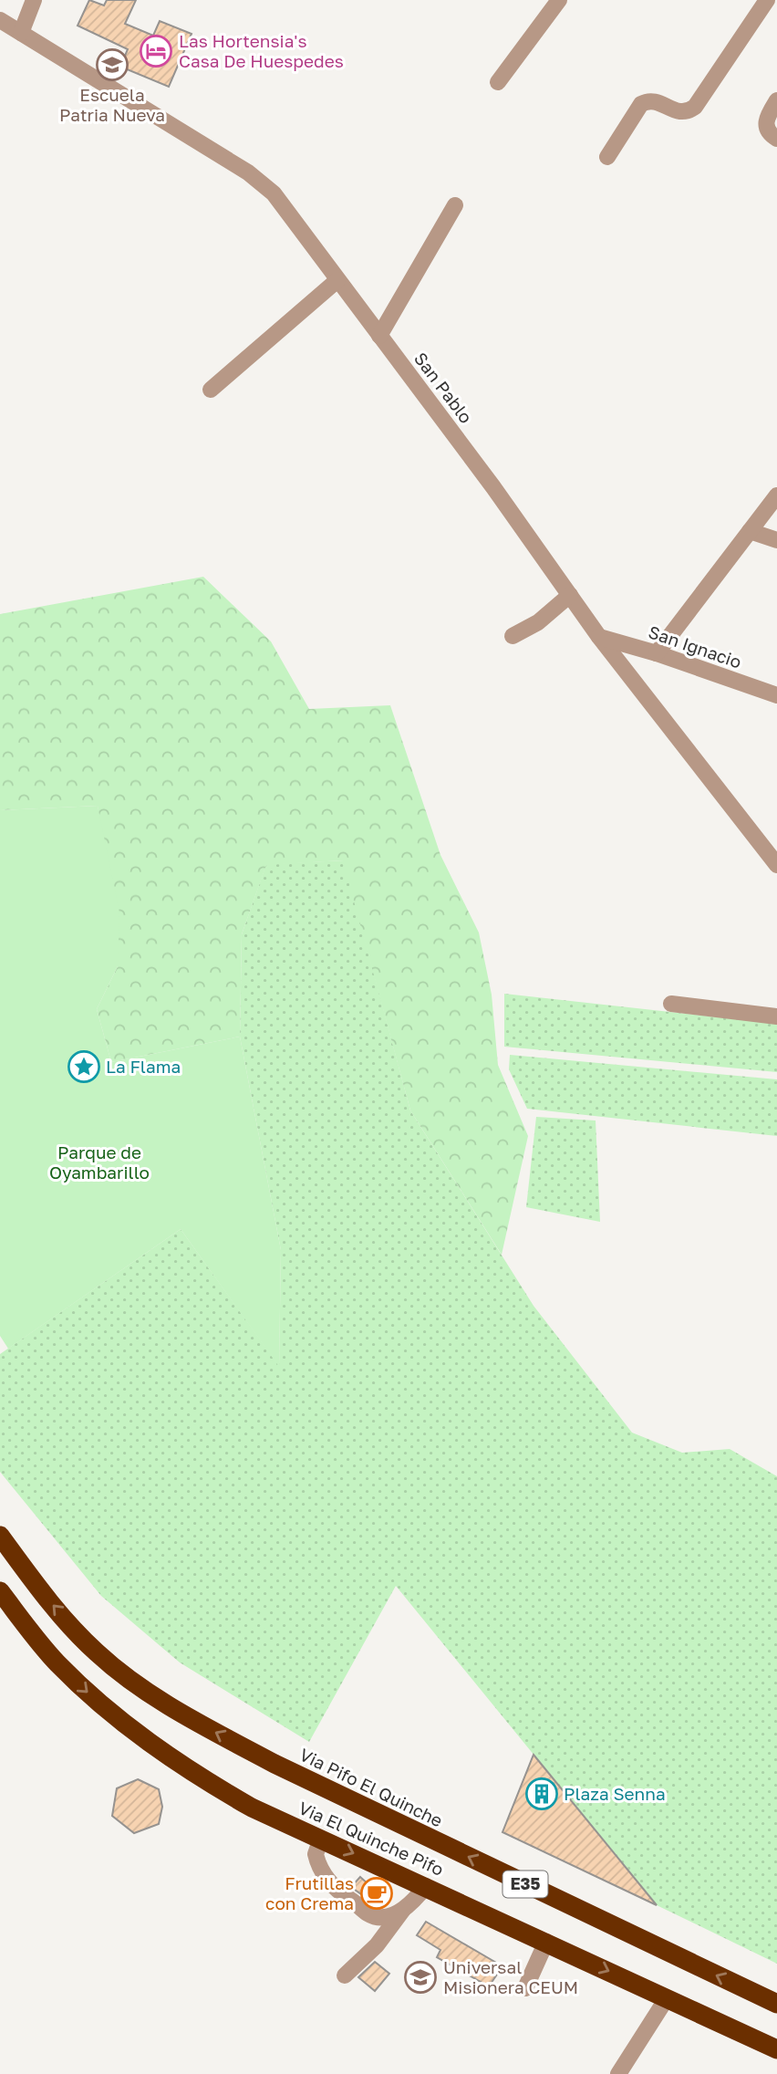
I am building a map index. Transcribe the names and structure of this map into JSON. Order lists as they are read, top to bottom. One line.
{"streets":{"highway":["Via Pifo El Quinche","Via El Quinche Pifo","E35"],"street":["San Pablo","San Ignacio"]},"crossings":[["San Pablo","San Ignacio"]],"one_way":["Via Pifo El Quinche","Via El Quinche Pifo"],"parks":["Parque de Oyambarillo"],"places":{"hotel":["Las Hortensia's Casa De Huespedes"],"school or university":["Escuela Patria Nueva","Universal Misionera CEUM"],"place":["La Flama"],"building":["Plaza Senna"],"cafe":["Frutillas con Crema"]}}
